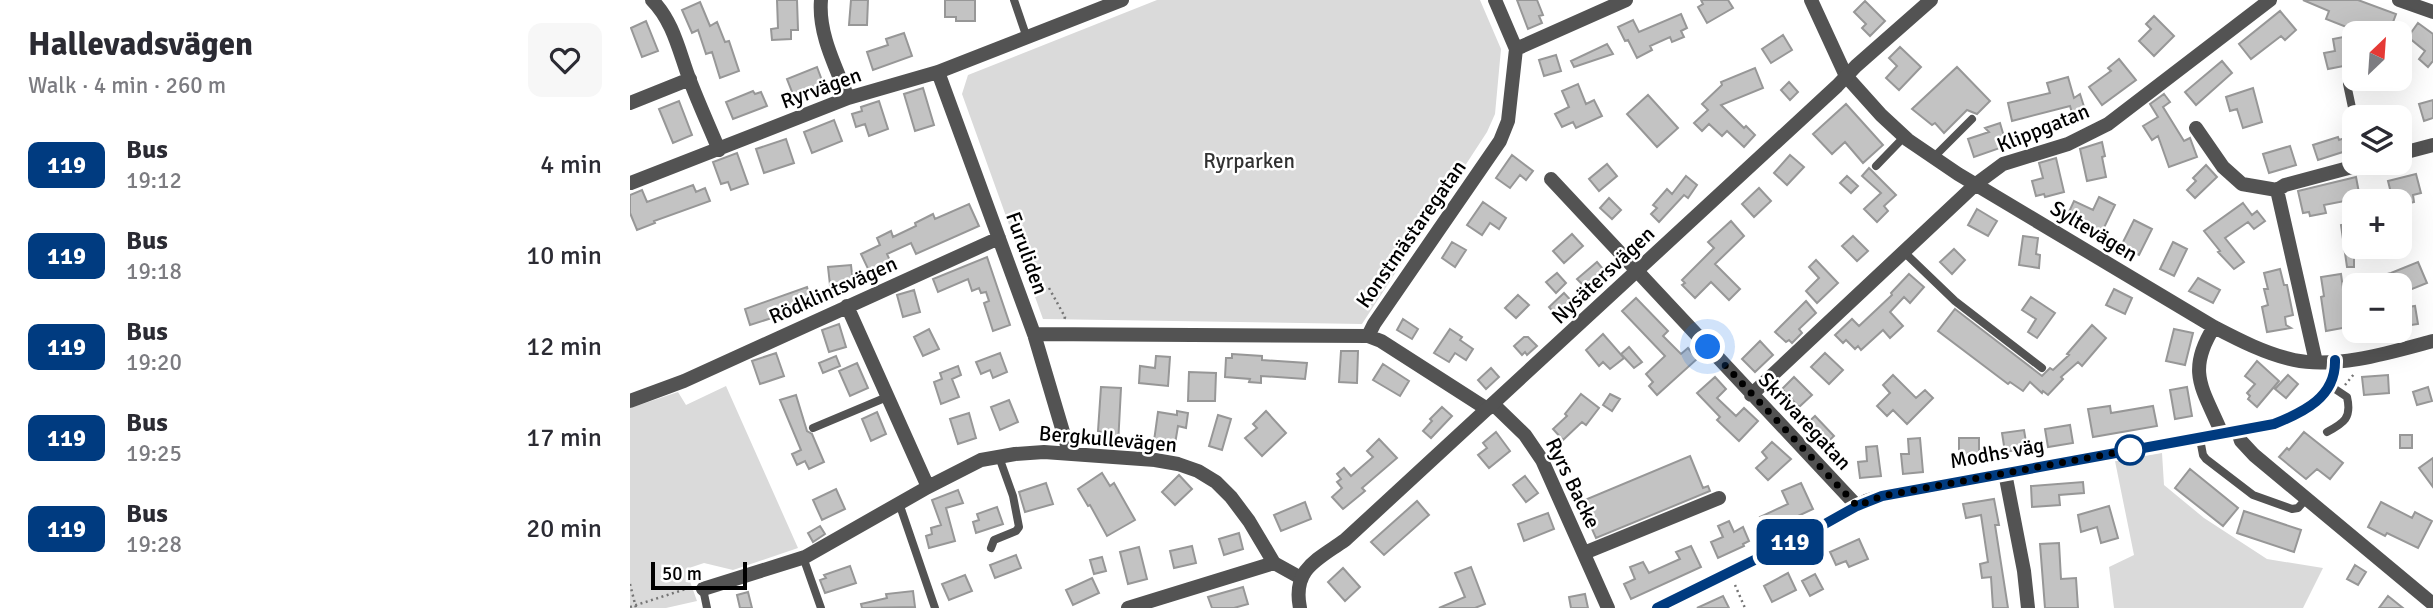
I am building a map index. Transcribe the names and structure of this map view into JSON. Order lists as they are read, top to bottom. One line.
{"streets":{"street":["Ryrvägen","Klippgatan","Syltevägen","Konstmästaregatan","Furuliden","Nysätersvägen","Rödklintsvägen","Skrivaregatan","Bergkullevägen","Modhs väg","Ryrs Backe"]},"crossings":[["Ryrvägen","Furuliden"],["Klippgatan","Syltevägen"],["Klippgatan","Skrivaregatan"],["Syltevägen","Nysätersvägen"],["Syltevägen","Modhs väg"],["Konstmästaregatan","Furuliden"],["Konstmästaregatan","Ryrs Backe"],["Furuliden","Rödklintsvägen"],["Furuliden","Bergkullevägen"],["Nysätersvägen","Skrivaregatan"],["Nysätersvägen","Ryrs Backe"],["Skrivaregatan","Modhs väg"]],"parks":["Ryrparken"],"lines":["bus line 119"],"scale_bar":"50 m","north":"top right","page":{"heading":["Hallevadsvägen","Walk · 4 min · 260 m"],"on_map":"119","map_buttons":["+","−"],"list":[{"mark":"119","name":"Bus","note":"19:12","value":"4 min"},{"mark":"119","name":"Bus","note":"19:18","value":"10 min"},{"mark":"119","name":"Bus","note":"19:20","value":"12 min"},{"mark":"119","name":"Bus","note":"19:25","value":"17 min"},{"mark":"119","name":"Bus","note":"19:28","value":"20 min"}],"scale":"50 m"}}
